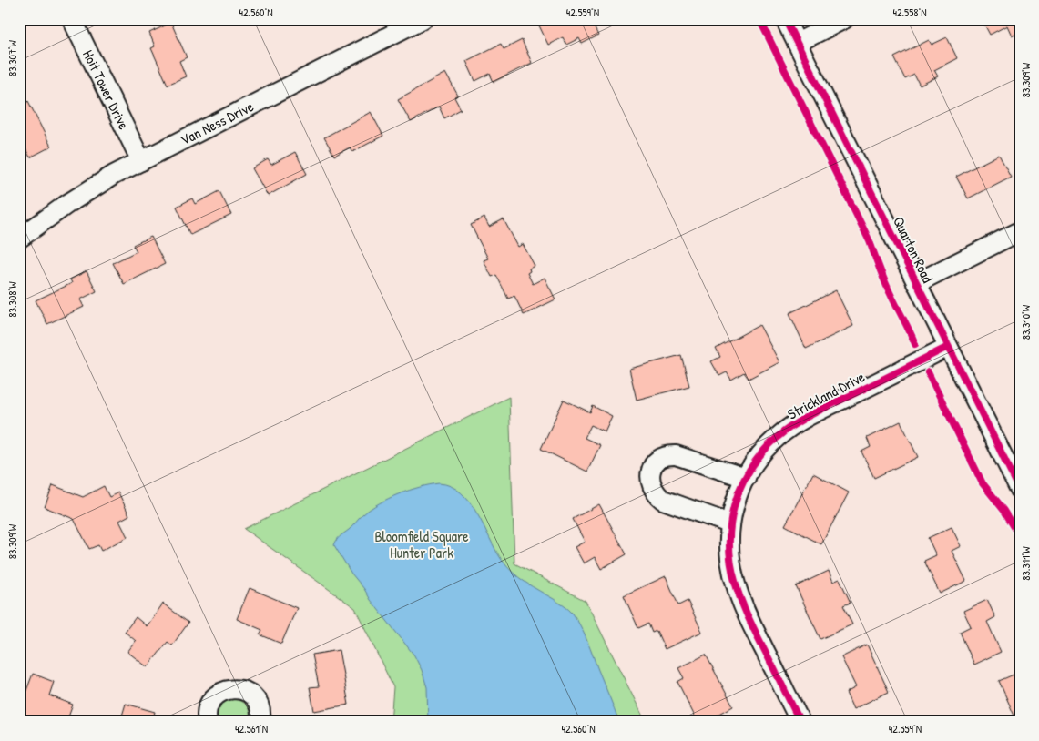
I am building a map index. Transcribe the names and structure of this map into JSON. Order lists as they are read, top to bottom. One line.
{"streets":{"street":["Hoit Tower Drive","Van Ness Drive","Quarton Road","Strickland Drive"]},"crossings":[["Hoit Tower Drive","Van Ness Drive"],["Quarton Road","Strickland Drive"]],"parks":["Bloomfield Square Hunter Park"],"coordinates":["42.560°N","42.559°N","42.558°N","83.307°W","83.309°W","83.308°W","83.310°W","83.311°W","42.561°N"]}
